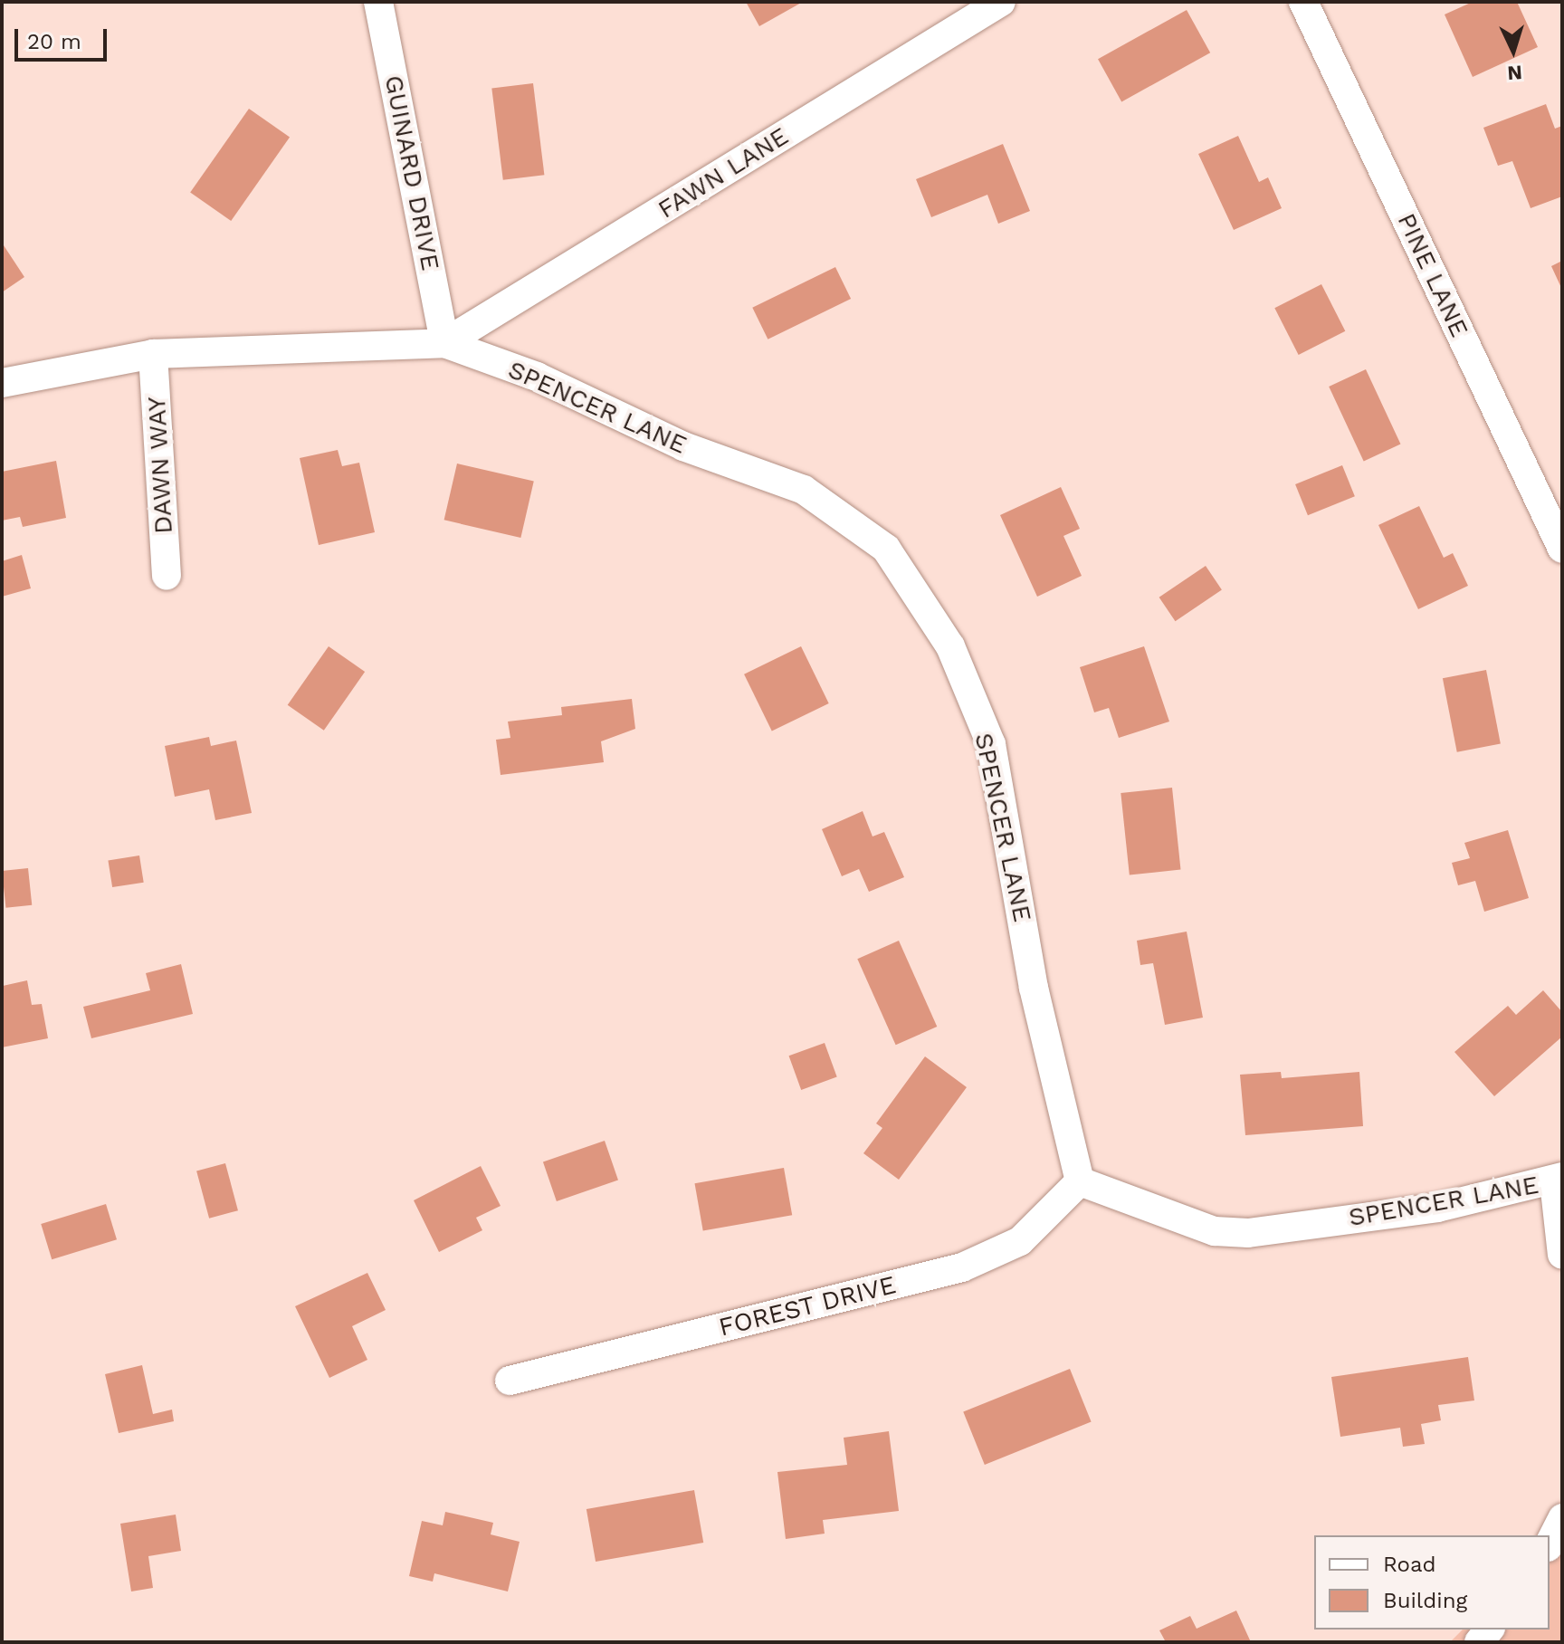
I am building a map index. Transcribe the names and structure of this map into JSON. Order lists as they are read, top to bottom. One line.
{"streets":{"street":["GUINARD DRIVE","FAWN LANE","PINE LANE","SPENCER LANE","DAWN WAY","FOREST DRIVE"]},"crossings":[["GUINARD DRIVE","FAWN LANE"],["GUINARD DRIVE","SPENCER LANE"],["FAWN LANE","SPENCER LANE"],["SPENCER LANE","DAWN WAY"],["SPENCER LANE","FOREST DRIVE"]],"legend":["Road","Building"],"scale_bar":"20 m","north":"bottom"}
